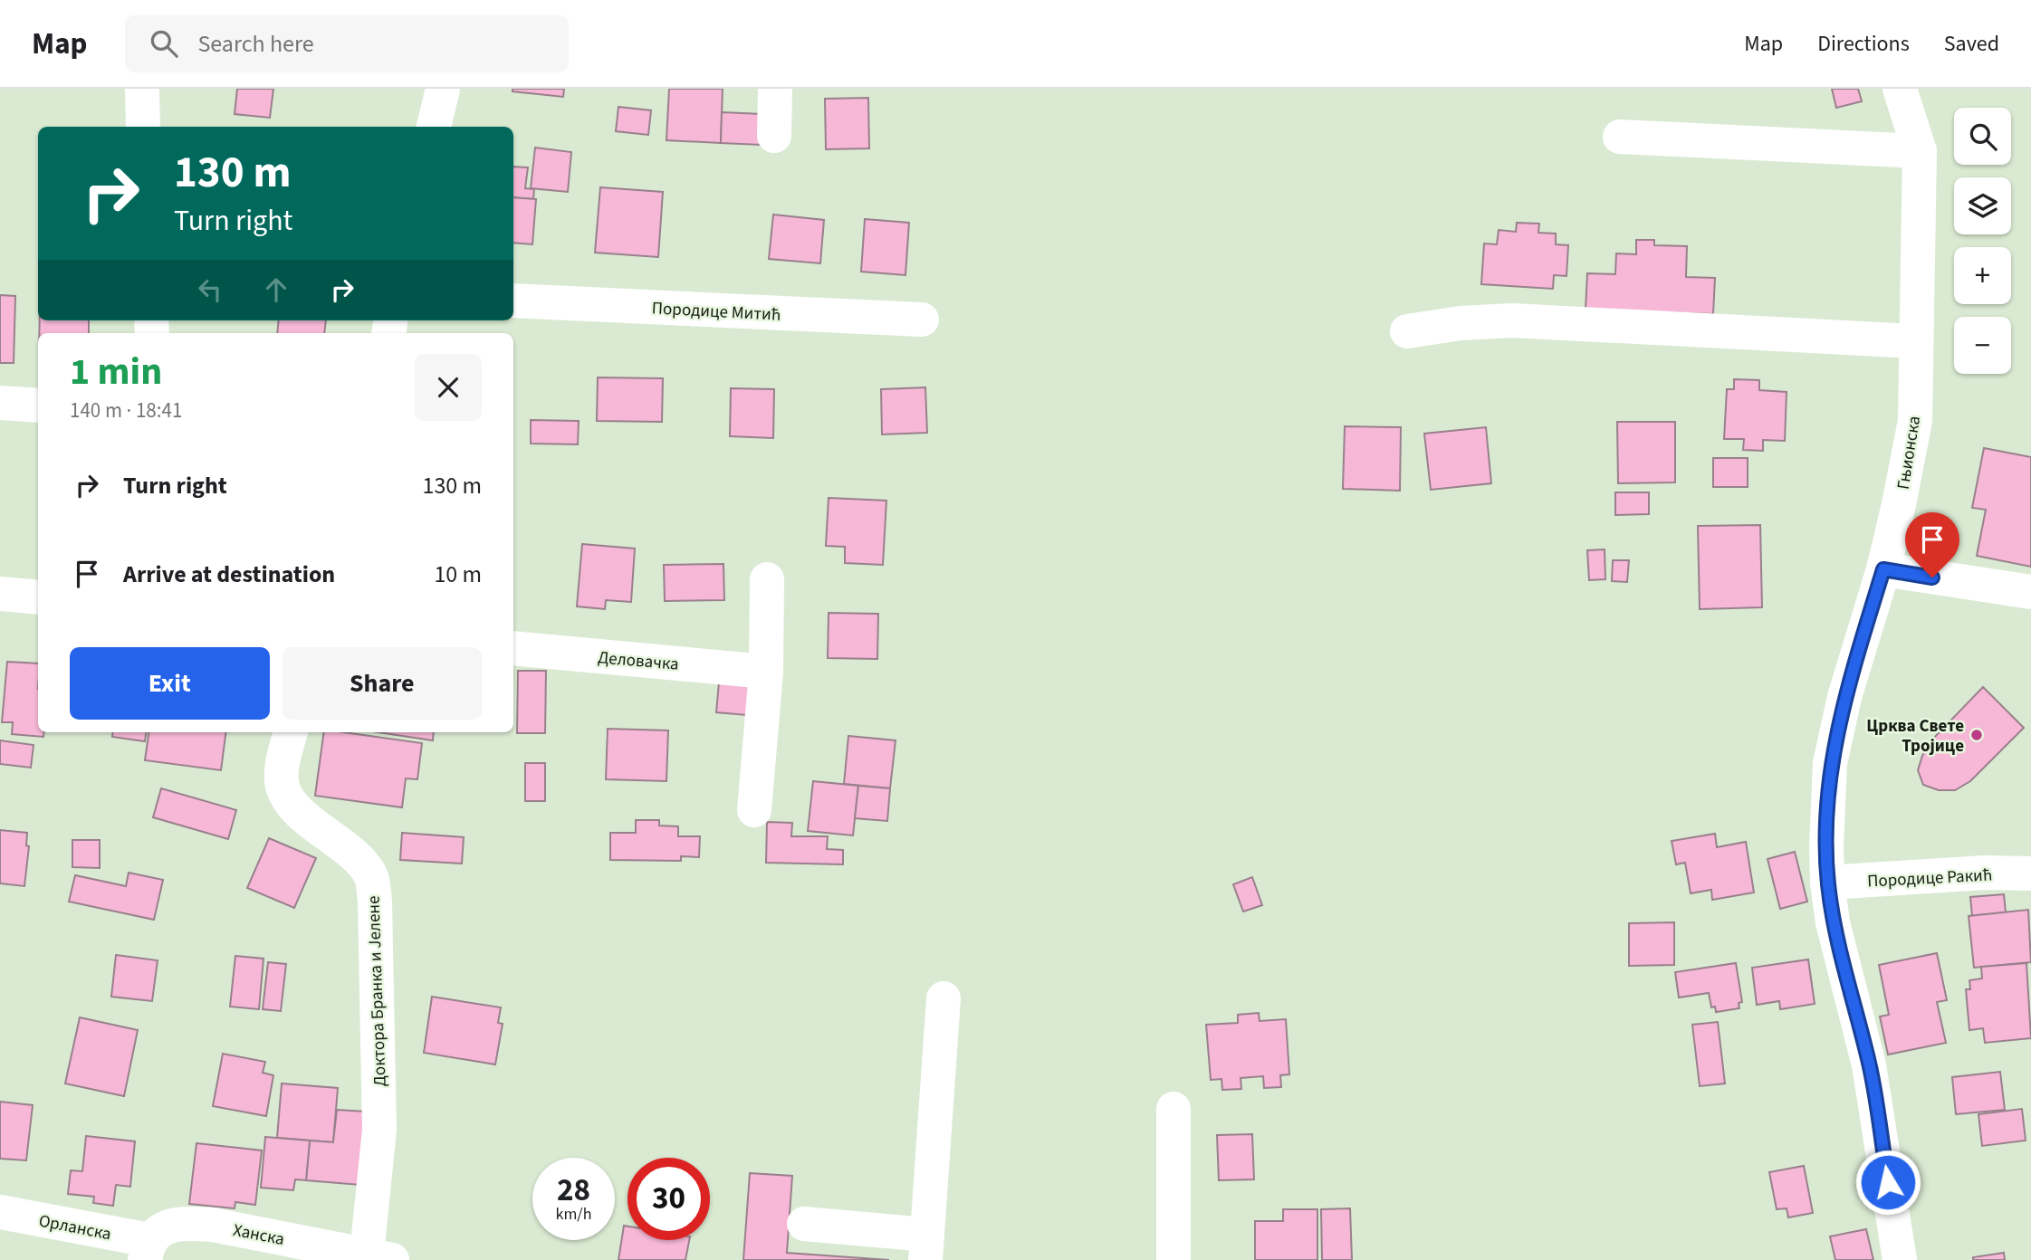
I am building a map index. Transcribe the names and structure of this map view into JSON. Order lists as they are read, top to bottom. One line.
{"streets":{"street":["Породице Митић","Гњионска","Деловачка","Породице Ракић","Доктора Бранка и Јелене","Орланска","Ханска"]},"crossings":[["Гњионска","Породице Ракић"],["Доктора Бранка и Јелене","Ханска"],["Орланска","Ханска"]],"places":["Црква Свете Тројице"],"page":{"header":"Map","search":"Search here","nav":["Map","Directions","Saved"],"map_buttons":["+","−"],"turn":["130 m","Turn right"],"heading":["1 min","140 m · 18:41"],"list":[{"name":"Turn right","value":"130 m"},{"name":"Arrive at destination","value":"10 m"}],"buttons":["Exit","Share"],"speed":"28 km/h","limit":"30"}}
